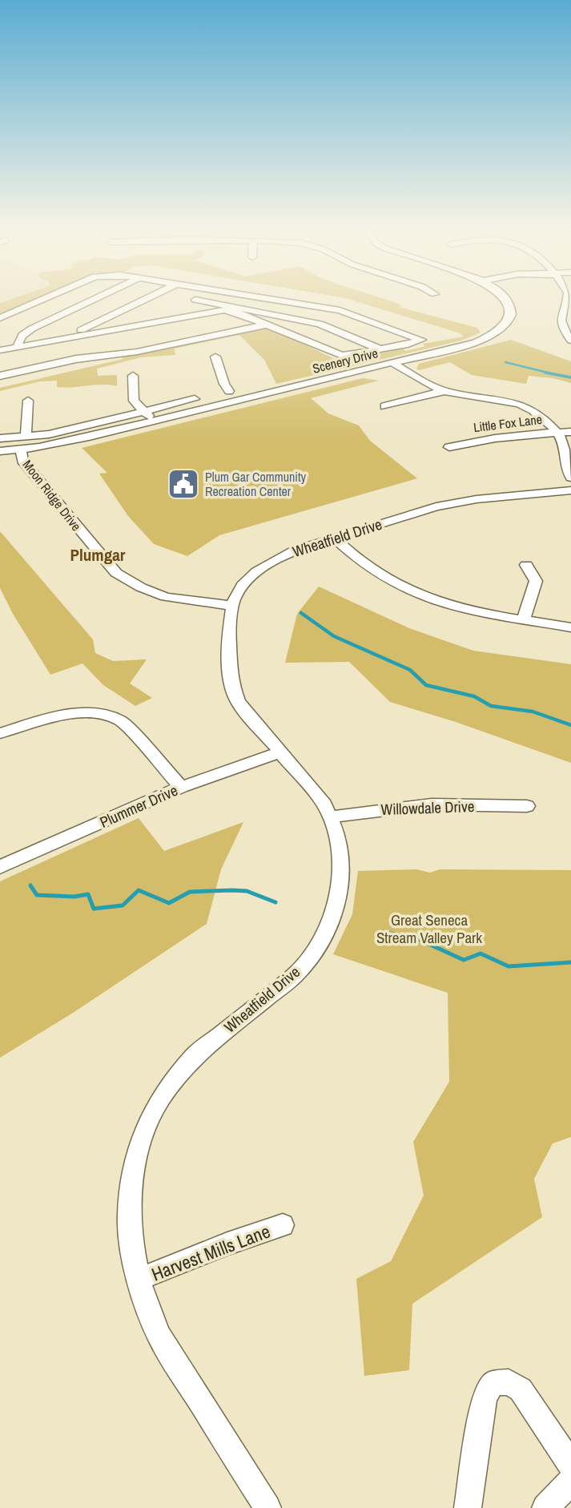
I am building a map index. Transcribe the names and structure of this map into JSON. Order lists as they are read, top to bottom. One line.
{"streets":{"street":["Scenery Drive","Little Fox Lane","Moon Ridge Drive","Wheatfield Drive","Plummer Drive","Willowdale Drive","Harvest Mills Lane"]},"crossings":[["Scenery Drive","Moon Ridge Drive"],["Moon Ridge Drive","Wheatfield Drive"],["Wheatfield Drive","Plummer Drive"],["Wheatfield Drive","Willowdale Drive"],["Wheatfield Drive","Harvest Mills Lane"]],"districts":["Plumgar"],"parks":["Great Seneca Stream Valley Park"],"places":{"public building":["Plum Gar Community Recreation Center"]}}
